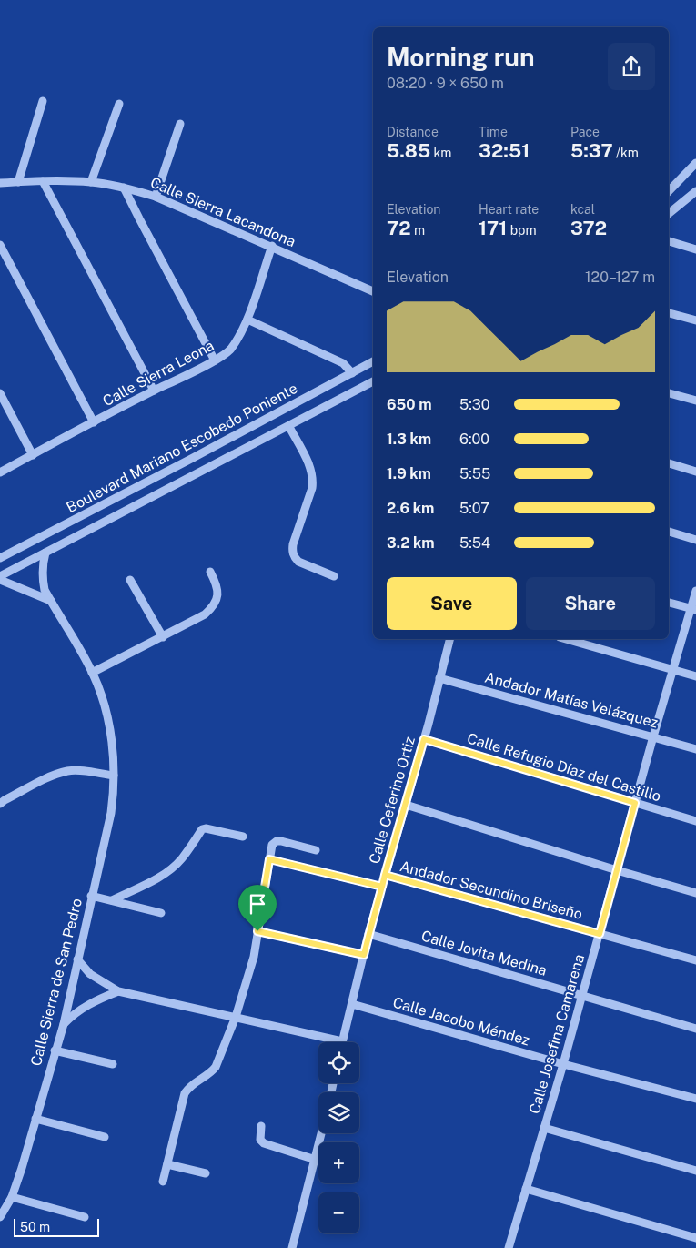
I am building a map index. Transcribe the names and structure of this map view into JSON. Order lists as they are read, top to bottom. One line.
{"streets":{"street":["Calle Sierra Lacandona","Calle Sierra Leona","Boulevard Mariano Escobedo Poniente","Andador Matías Velázquez","Calle Refugio Díaz del Castillo","Calle Ceferino Ortiz","Andador Secundino Briseño","Calle Jovita Medina","Calle Sierra de San Pedro","Calle Jacobo Méndez","Calle Josefina Camarena"]},"crossings":[["Calle Sierra Lacandona","Calle Sierra Leona"],["Boulevard Mariano Escobedo Poniente","Calle Sierra de San Pedro"],["Andador Matías Velázquez","Calle Ceferino Ortiz"],["Andador Matías Velázquez","Calle Josefina Camarena"],["Calle Refugio Díaz del Castillo","Calle Ceferino Ortiz"],["Calle Refugio Díaz del Castillo","Calle Josefina Camarena"],["Calle Ceferino Ortiz","Andador Secundino Briseño"],["Calle Ceferino Ortiz","Calle Jovita Medina"],["Calle Ceferino Ortiz","Calle Jacobo Méndez"],["Andador Secundino Briseño","Calle Josefina Camarena"],["Calle Jovita Medina","Calle Josefina Camarena"],["Calle Jacobo Méndez","Calle Josefina Camarena"]],"scale_bar":"50 m","page":{"heading":["Morning run","08:20 · 9 × 650 m"],"stats":[["Distance","5.85 km"],["Time","32:51"],["Pace","5:37 /km"],["Elevation","72 m"],["Heart rate","171 bpm"],["kcal","372"]],"chart":["Elevation","120–127 m"],"list":[{"name":"650 m","note":"5:30"},{"name":"1.3 km","note":"6:00"},{"name":"1.9 km","note":"5:55"},{"name":"2.6 km","note":"5:07"},{"name":"3.2 km","note":"5:54"}],"buttons":["Save","Share"],"map_buttons":["+","−"],"scale":"50 m"}}
